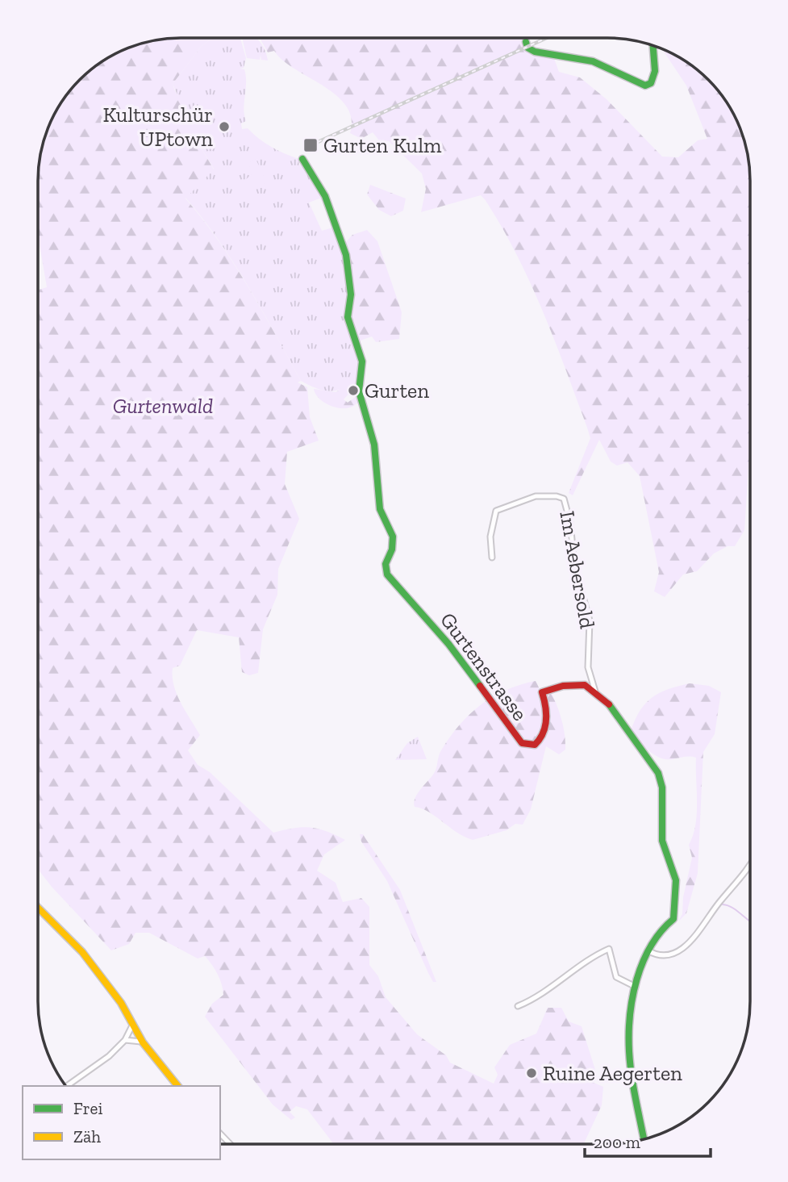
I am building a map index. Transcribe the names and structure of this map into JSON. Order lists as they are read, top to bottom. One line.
{"streets":{"street":["Im Aebersold","Gurtenstrasse"]},"crossings":[["Im Aebersold","Gurtenstrasse"]],"parks":["Gurtenwald"],"places":{"other":["Kulturschür UPtown","Gurten","Ruine Aegerten"],"transit":["Gurten Kulm"]},"legend":["Frei","Zäh"],"scale_bar":"200 m"}
